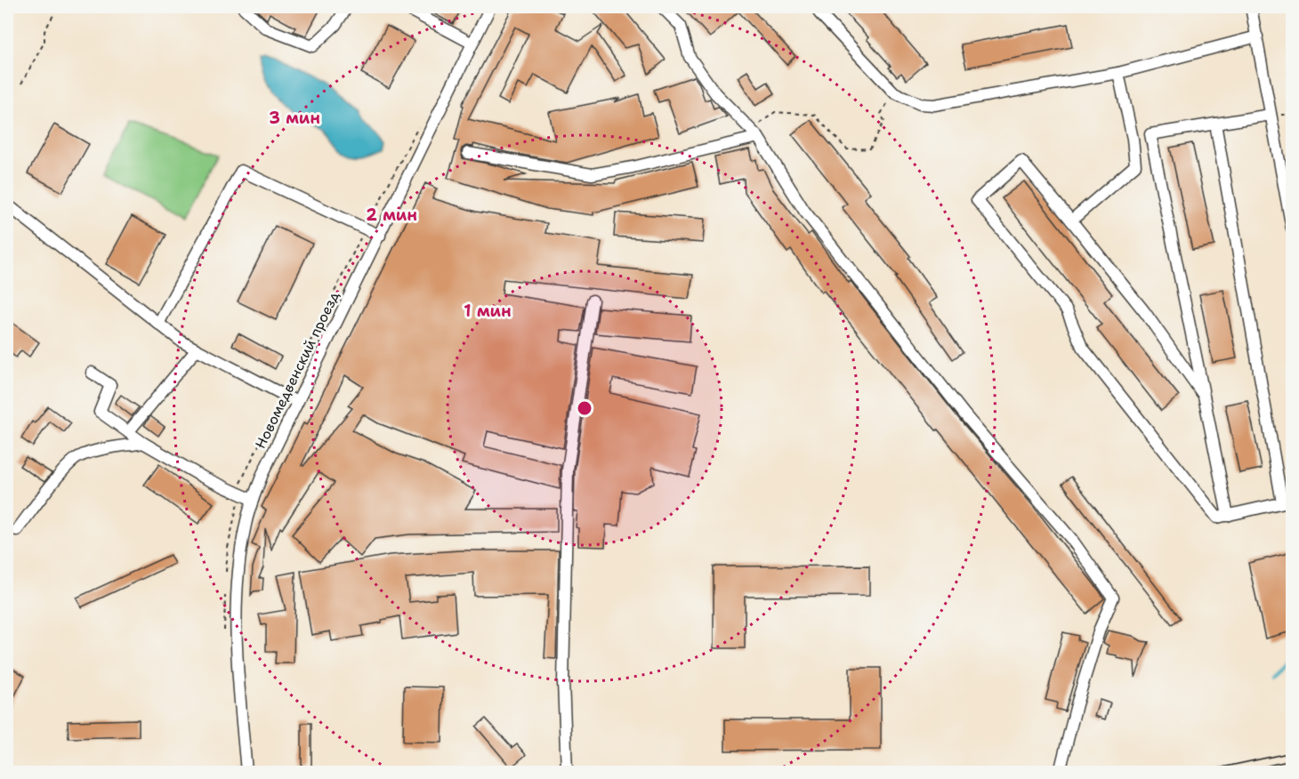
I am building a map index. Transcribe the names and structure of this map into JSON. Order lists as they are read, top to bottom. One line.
{"streets":{"street":["Новомедвенский проезд"]},"rings":["3 мин","2 мин","1 мин"]}
